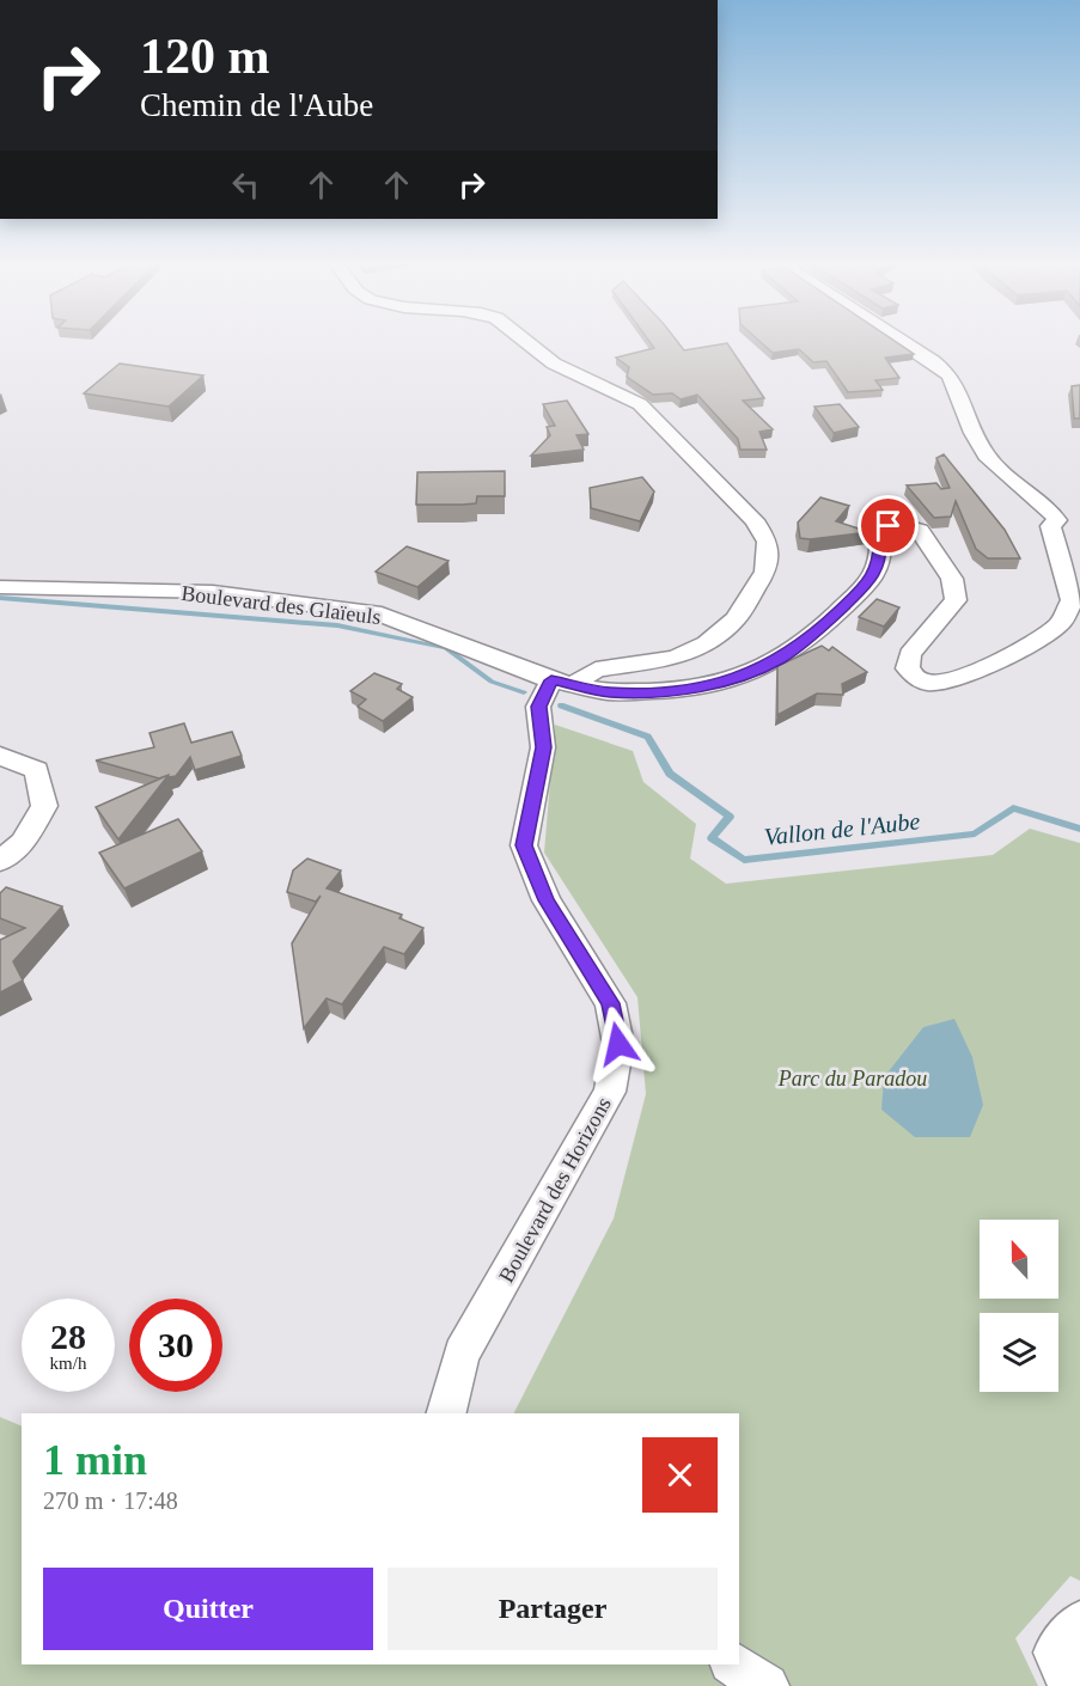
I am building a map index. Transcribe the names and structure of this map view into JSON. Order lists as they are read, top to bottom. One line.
{"streets":{"street":["Boulevard des Glaïeuls","Boulevard des Horizons"]},"crossings":[["Boulevard des Glaïeuls","Boulevard des Horizons"]],"water":["Vallon de l'Aube"],"parks":["Parc du Paradou"],"north":"top","page":{"turn":["120 m","Chemin de l'Aube"],"speed":"28 km/h","limit":"30","heading":["1 min","270 m · 17:48"],"buttons":["Quitter","Partager"]}}
